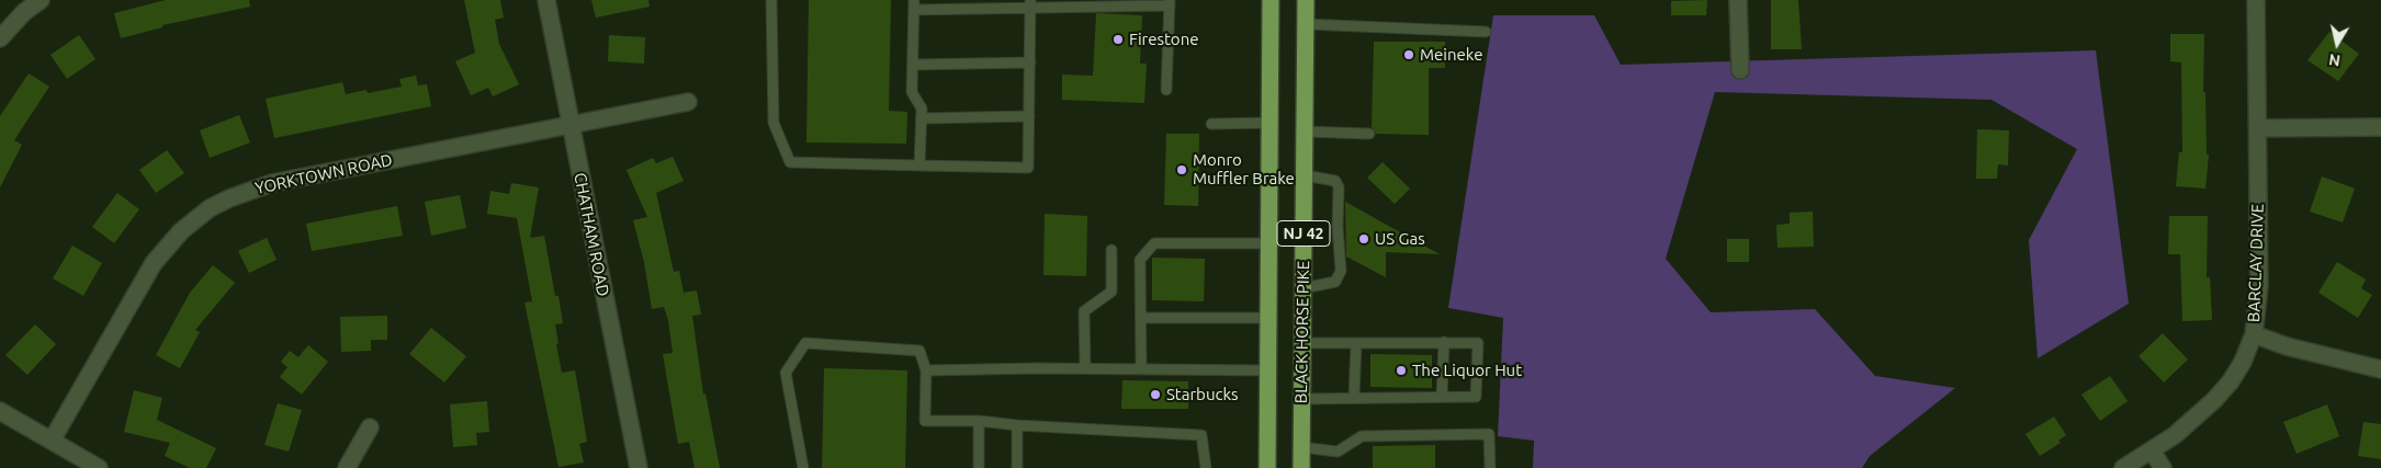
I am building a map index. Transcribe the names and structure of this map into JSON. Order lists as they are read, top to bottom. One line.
{"streets":{"highway":["NJ 42","BLACK HORSE PIKE"],"street":["YORKTOWN ROAD","CHATHAM ROAD","BARCLAY DRIVE"]},"crossings":[["YORKTOWN ROAD","CHATHAM ROAD"]],"places":["Firestone","Meineke","Monro Muffler Brake","US Gas","The Liquor Hut","Starbucks"],"north":"bottom"}
